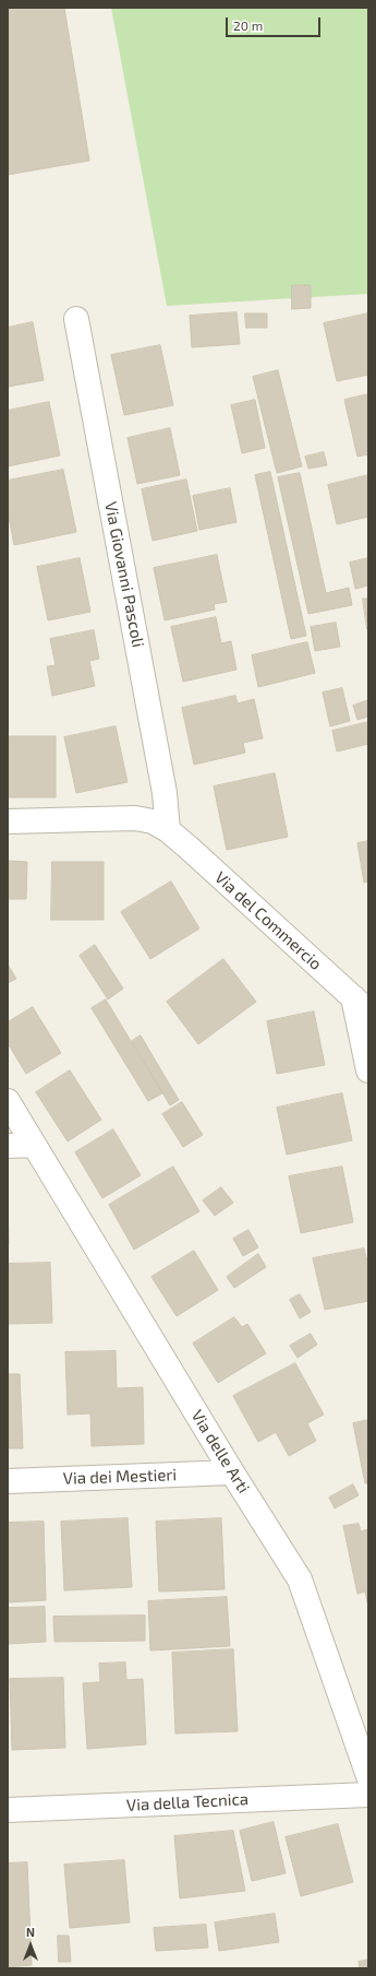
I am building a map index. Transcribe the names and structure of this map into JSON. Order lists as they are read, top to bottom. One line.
{"streets":{"street":["Via Giovanni Pascoli","Via del Commercio","Via delle Arti","Via dei Mestieri","Via della Tecnica"]},"crossings":[["Via Giovanni Pascoli","Via del Commercio"],["Via delle Arti","Via dei Mestieri"]],"scale_bar":"20 m","north":"top"}
